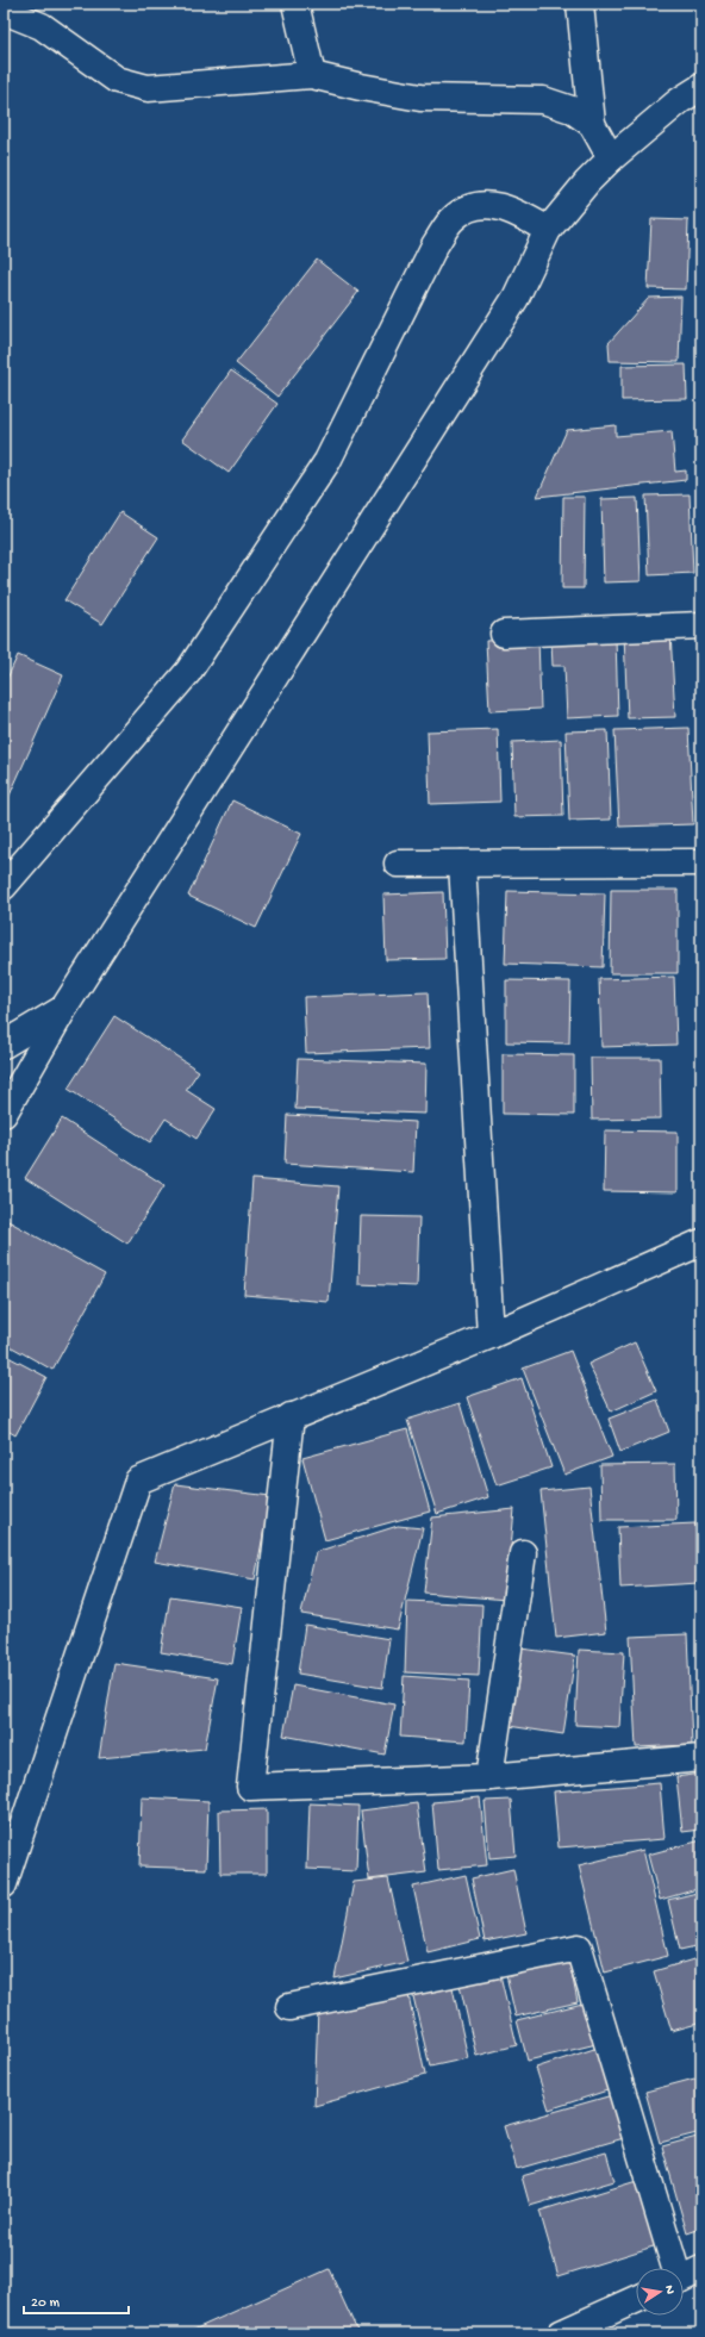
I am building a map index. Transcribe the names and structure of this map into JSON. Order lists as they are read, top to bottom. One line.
{"scale_bar":"20 m","north":"right"}
